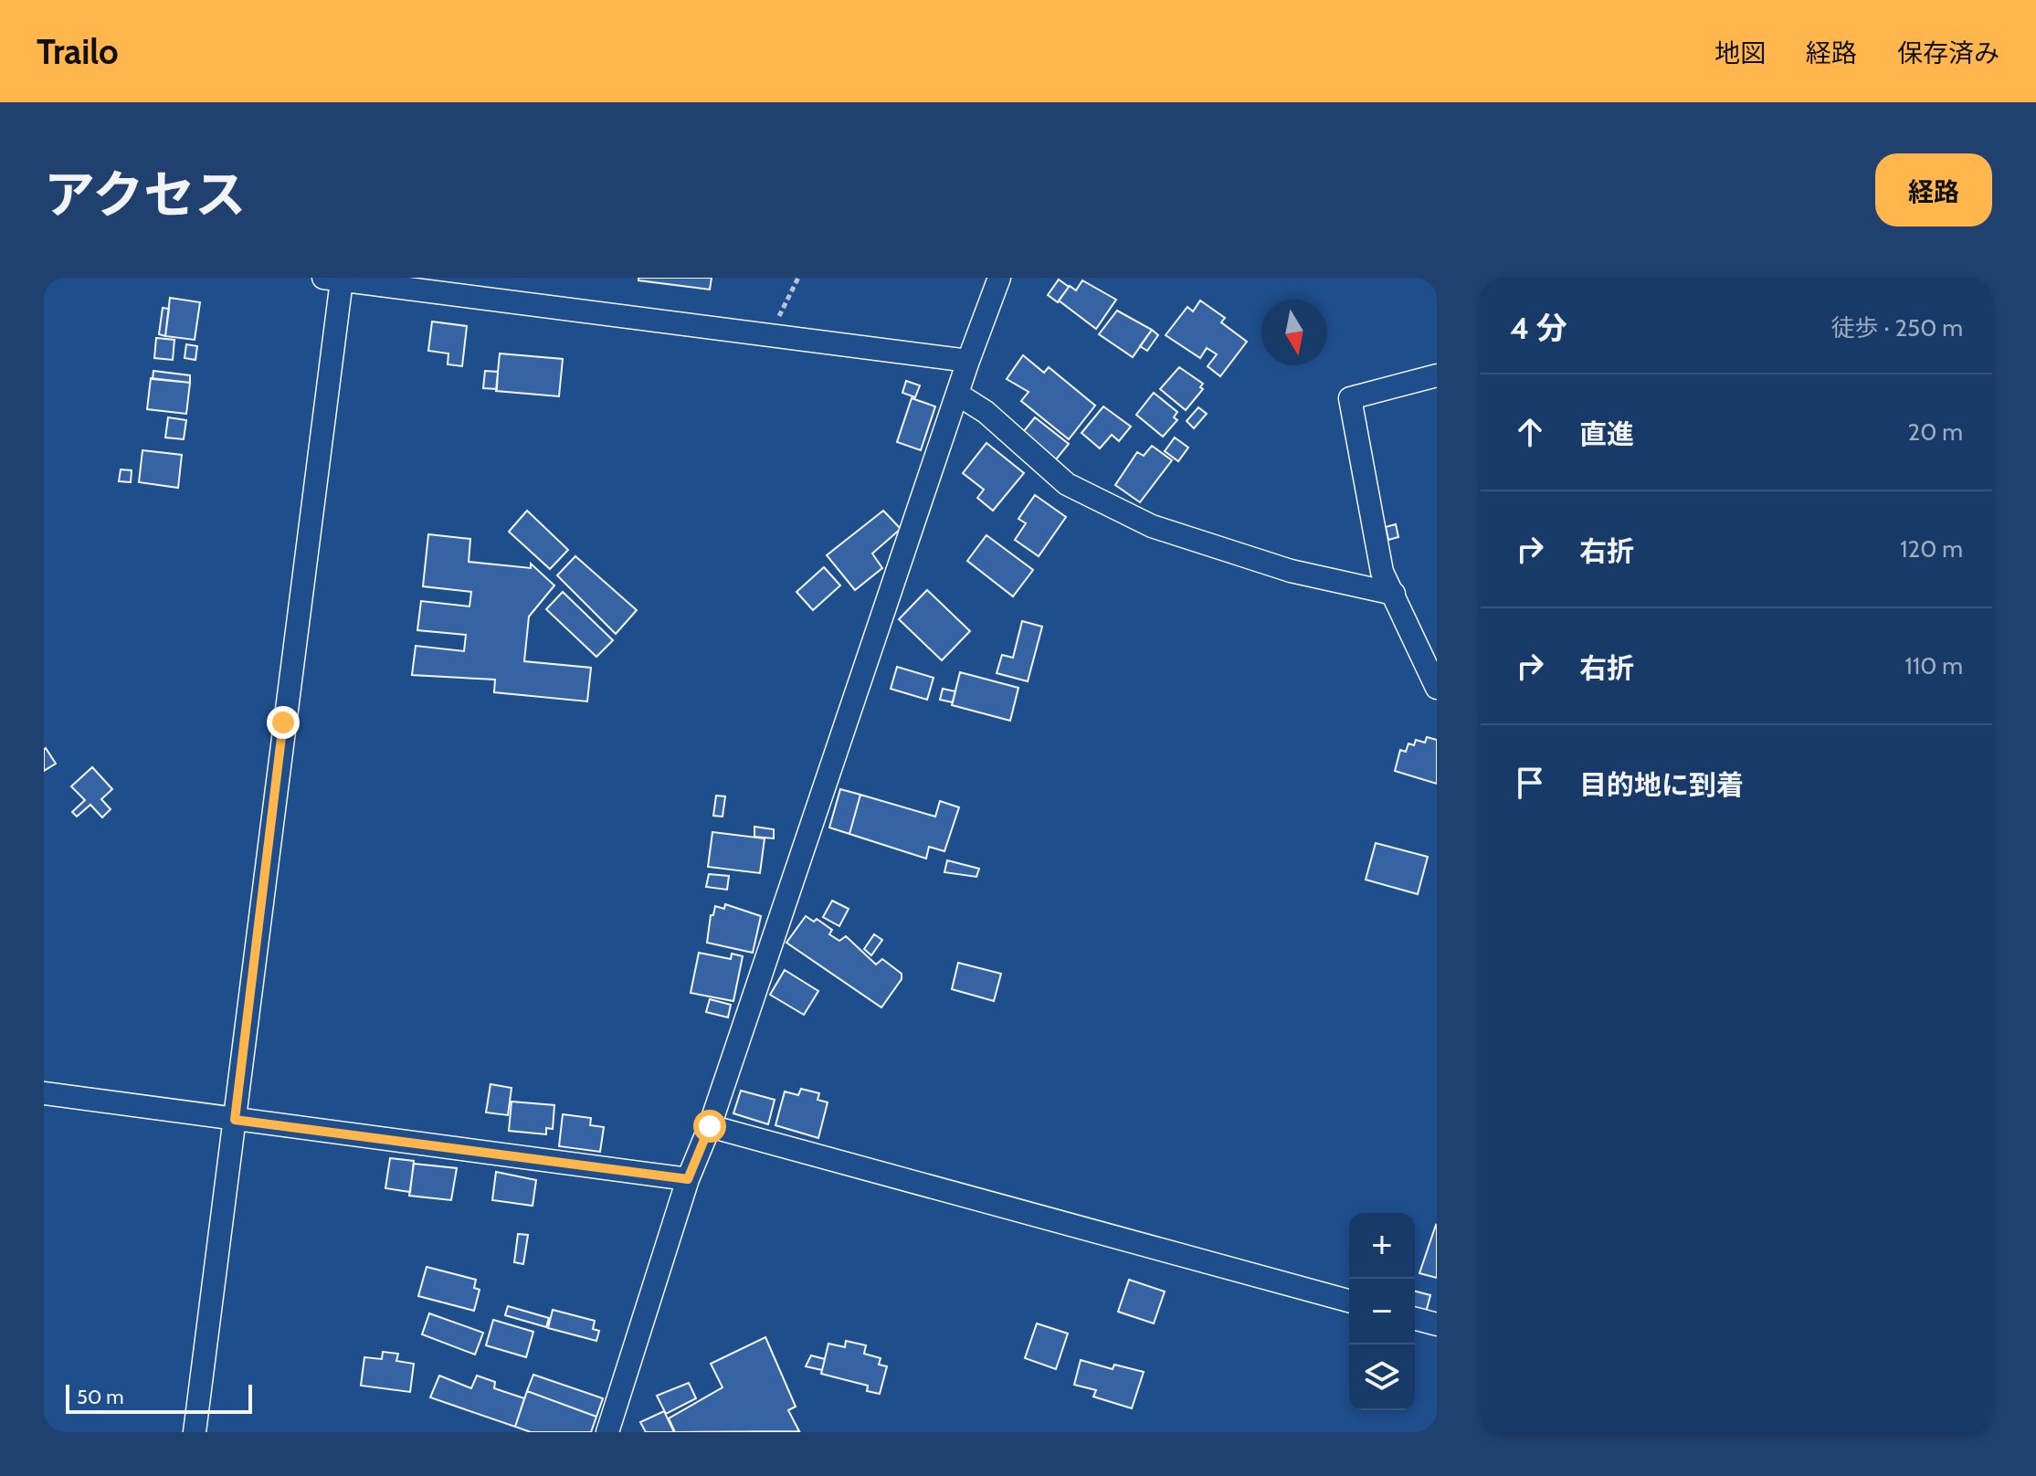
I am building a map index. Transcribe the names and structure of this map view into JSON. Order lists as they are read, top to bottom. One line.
{"scale_bar":"50 m","north":"bottom","page":{"header":"Trailo","nav":["地図","経路","保存済み"],"title":"アクセス","buttons":"経路","heading":["4 分","徒歩 · 250 m"],"list":[["直進","20 m"],["右折","120 m"],["右折","110 m"],"目的地に到着"],"map_buttons":["+","−"],"scale":"50 m"}}
